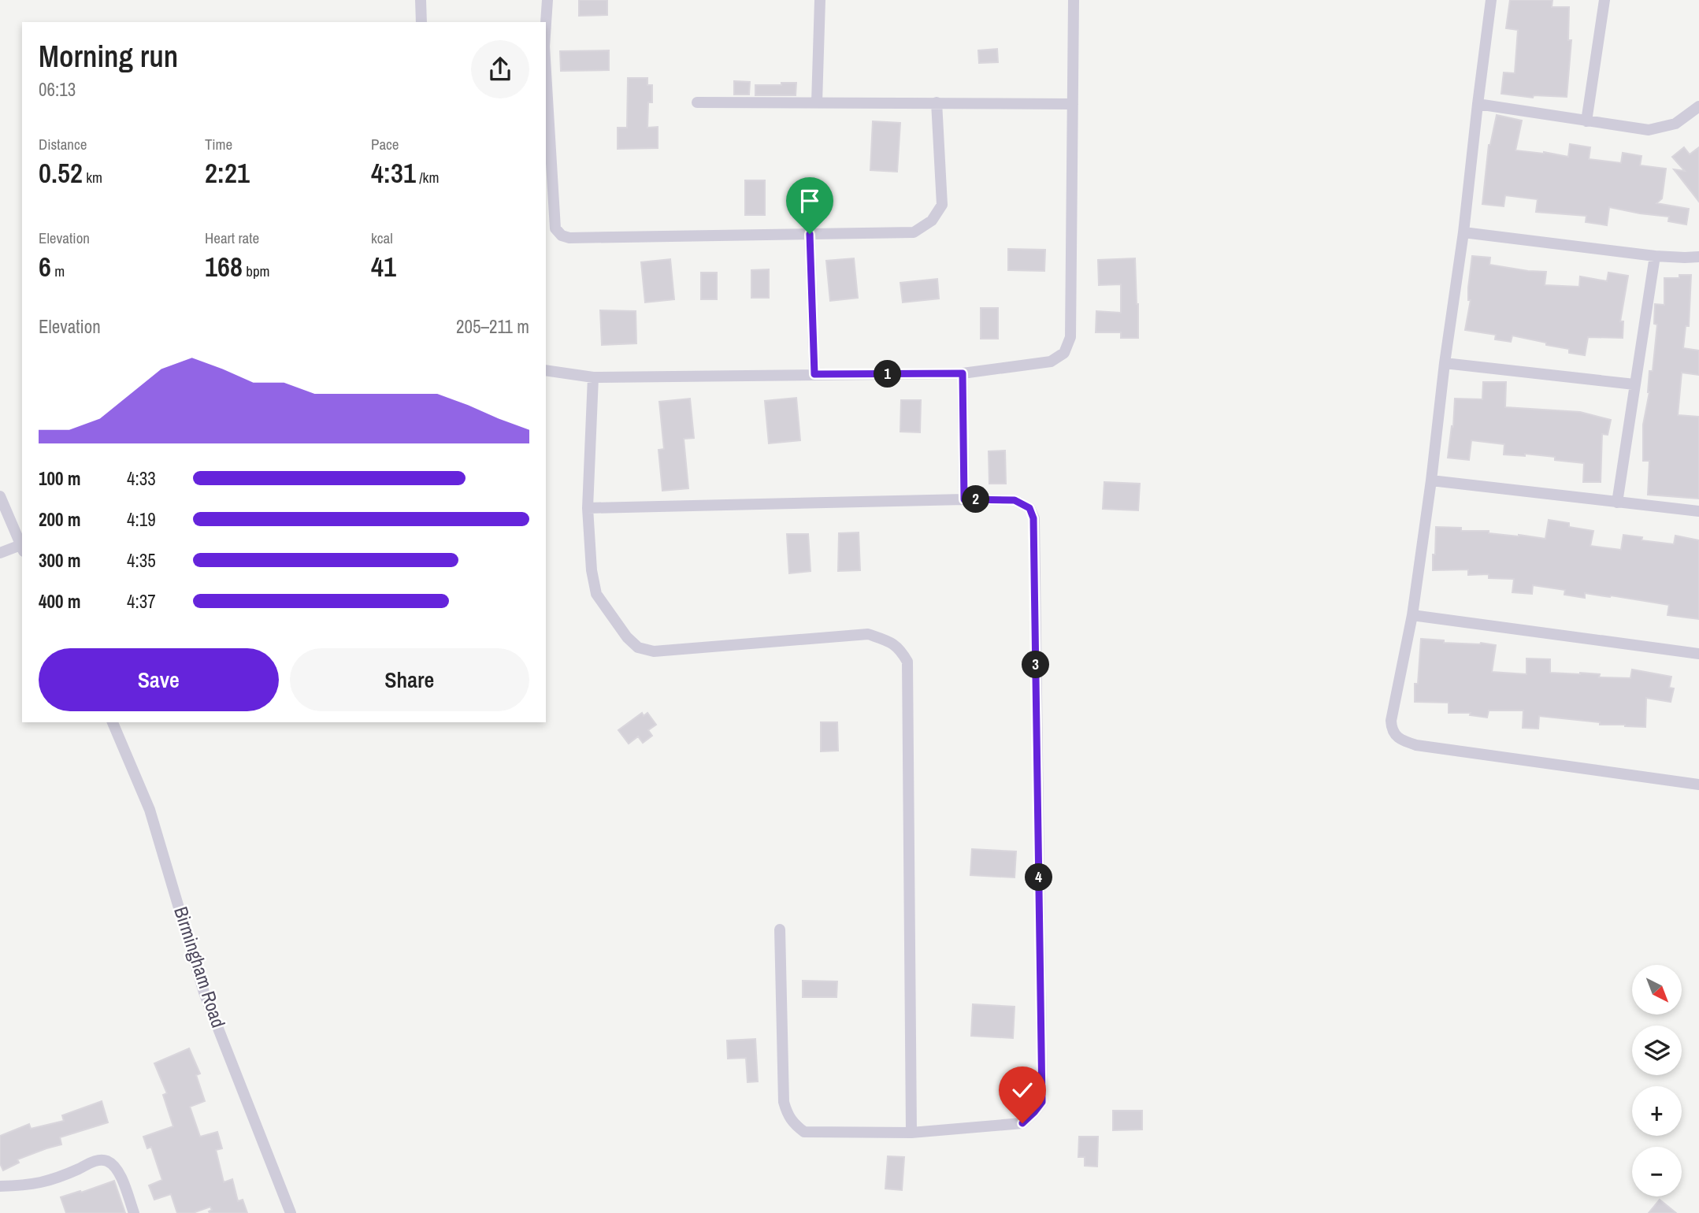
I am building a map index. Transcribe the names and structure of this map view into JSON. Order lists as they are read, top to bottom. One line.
{"streets":{"street":["Birmingham Road"]},"north":"bottom right","page":{"heading":["Morning run","06:13"],"stats":[["Distance","0.52 km"],["Time","2:21"],["Pace","4:31 /km"],["Elevation","6 m"],["Heart rate","168 bpm"],["kcal","41"]],"chart":["Elevation","205–211 m"],"pins":["1","2","3","4"],"list":[{"name":"100 m","note":"4:33"},{"name":"200 m","note":"4:19"},{"name":"300 m","note":"4:35"},{"name":"400 m","note":"4:37"}],"buttons":["Save","Share"],"map_buttons":["+","−"]}}
